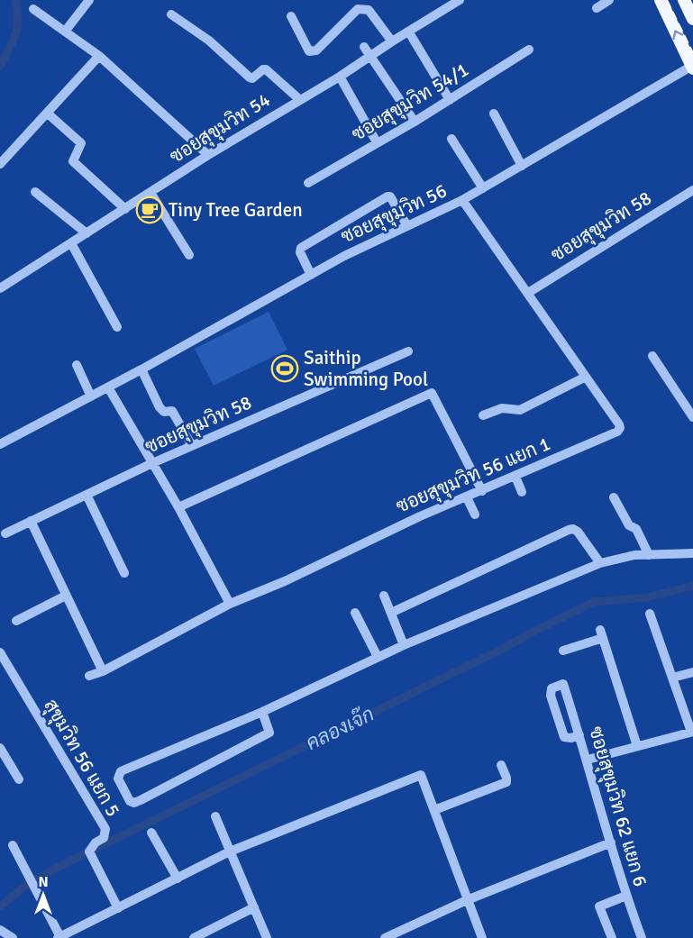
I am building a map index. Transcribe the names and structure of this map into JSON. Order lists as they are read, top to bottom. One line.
{"streets":{"street":["ซอยสุขุมวิท 54/1","ซอยสุขุมวิท 54","ซอยสุขุมวิท 56","ซอยสุขุมวิท 58","ซอยสุขุมวิท 56 แยก 1","สุขุมวิท 56 แยก 5","ซอยสุขุมวิท 62 แยก 6"]},"crossings":[["ซอยสุขุมวิท 56","ซอยสุขุมวิท 56 แยก 1"],["ซอยสุขุมวิท 58","ซอยสุขุมวิท 56 แยก 1"]],"water":["คลองเจ๊ก"],"places":{"cafe":["Tiny Tree Garden"],"sports":["Saithip Swimming Pool"]},"north":"top"}
